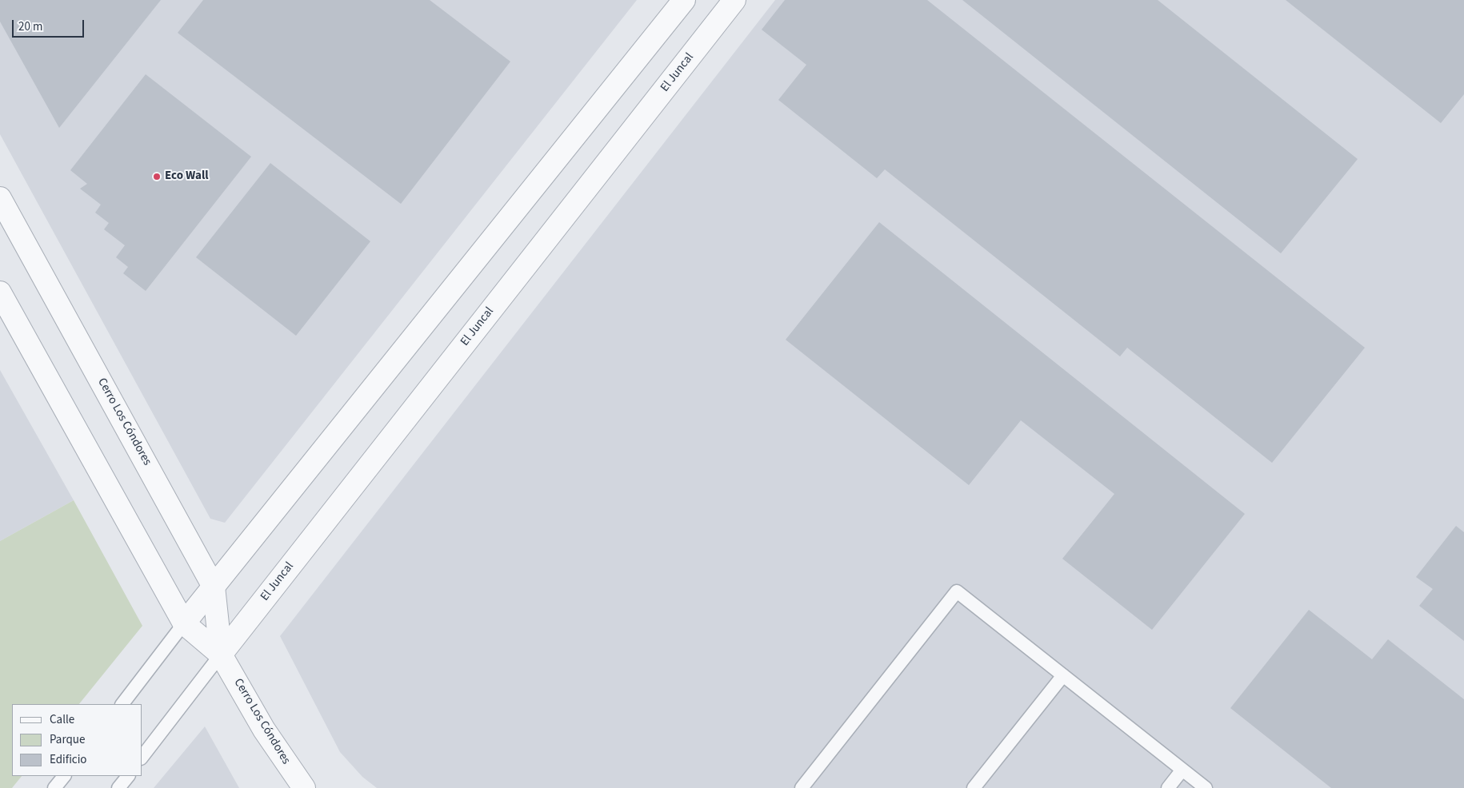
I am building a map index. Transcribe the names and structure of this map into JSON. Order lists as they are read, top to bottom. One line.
{"streets":{"street":["El Juncal","Cerro Los Cóndores"]},"crossings":[["El Juncal","Cerro Los Cóndores"]],"places":["Eco Wall"],"legend":["Calle","Parque","Edificio"],"scale_bar":"20 m"}
